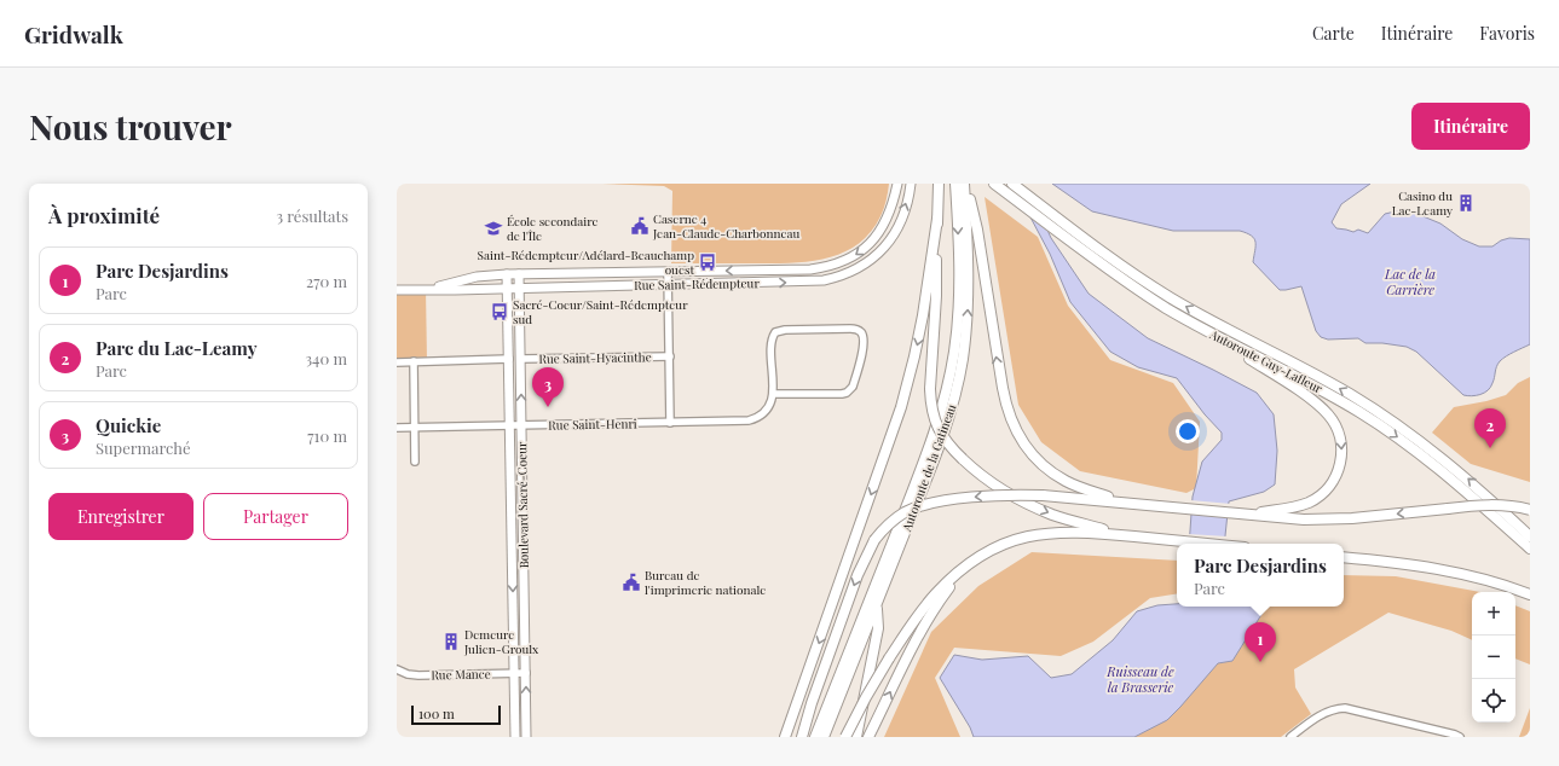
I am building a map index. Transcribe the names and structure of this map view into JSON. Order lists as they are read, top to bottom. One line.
{"streets":{"highway":["Autoroute Guy-Lafleur","Autoroute de la Gatineau"],"main road":["Rue Saint-Rédempteur","Boulevard Sacré-Coeur"],"street":["Rue Saint-Hyacinthe","Rue Saint-Henri","Rue Mance"]},"crossings":[["Rue Saint-Rédempteur","Boulevard Sacré-Coeur"],["Rue Saint-Hyacinthe","Boulevard Sacré-Coeur"],["Rue Saint-Henri","Boulevard Sacré-Coeur"],["Boulevard Sacré-Coeur","Rue Mance"]],"water":["Lac de la Carrière","Ruisseau de la Brasserie"],"places":{"building":["Casino du Lac-Leamy","Demeure Julien-Groulx"],"public building":["Caserne 4 Jean-Claude-Charbonneau","Bureau de l'imprimerie nationale"],"school or university":["École secondaire de l'Île"],"bus stop":["Saint-Rédempteur/Adélard-Beauchamp ouest","Sacré-Coeur/Saint-Rédempteur sud"]},"scale_bar":"100 m","page":{"header":"Gridwalk","nav":["Carte","Itinéraire","Favoris"],"buttons":["Itinéraire",["Enregistrer","Partager"]],"title":"Nous trouver","heading":["À proximité","3 résultats"],"list":[{"mark":"1","name":"Parc Desjardins","note":"Parc","value":"270 m"},{"mark":"2","name":"Parc du Lac-Leamy","note":"Parc","value":"340 m"},{"mark":"3","name":"Quickie","note":"Supermarché","value":"710 m"}],"pins":["3","2","1"],"popup":["Parc Desjardins","Parc"],"map_buttons":["+","−"],"scale":"100 m"}}
